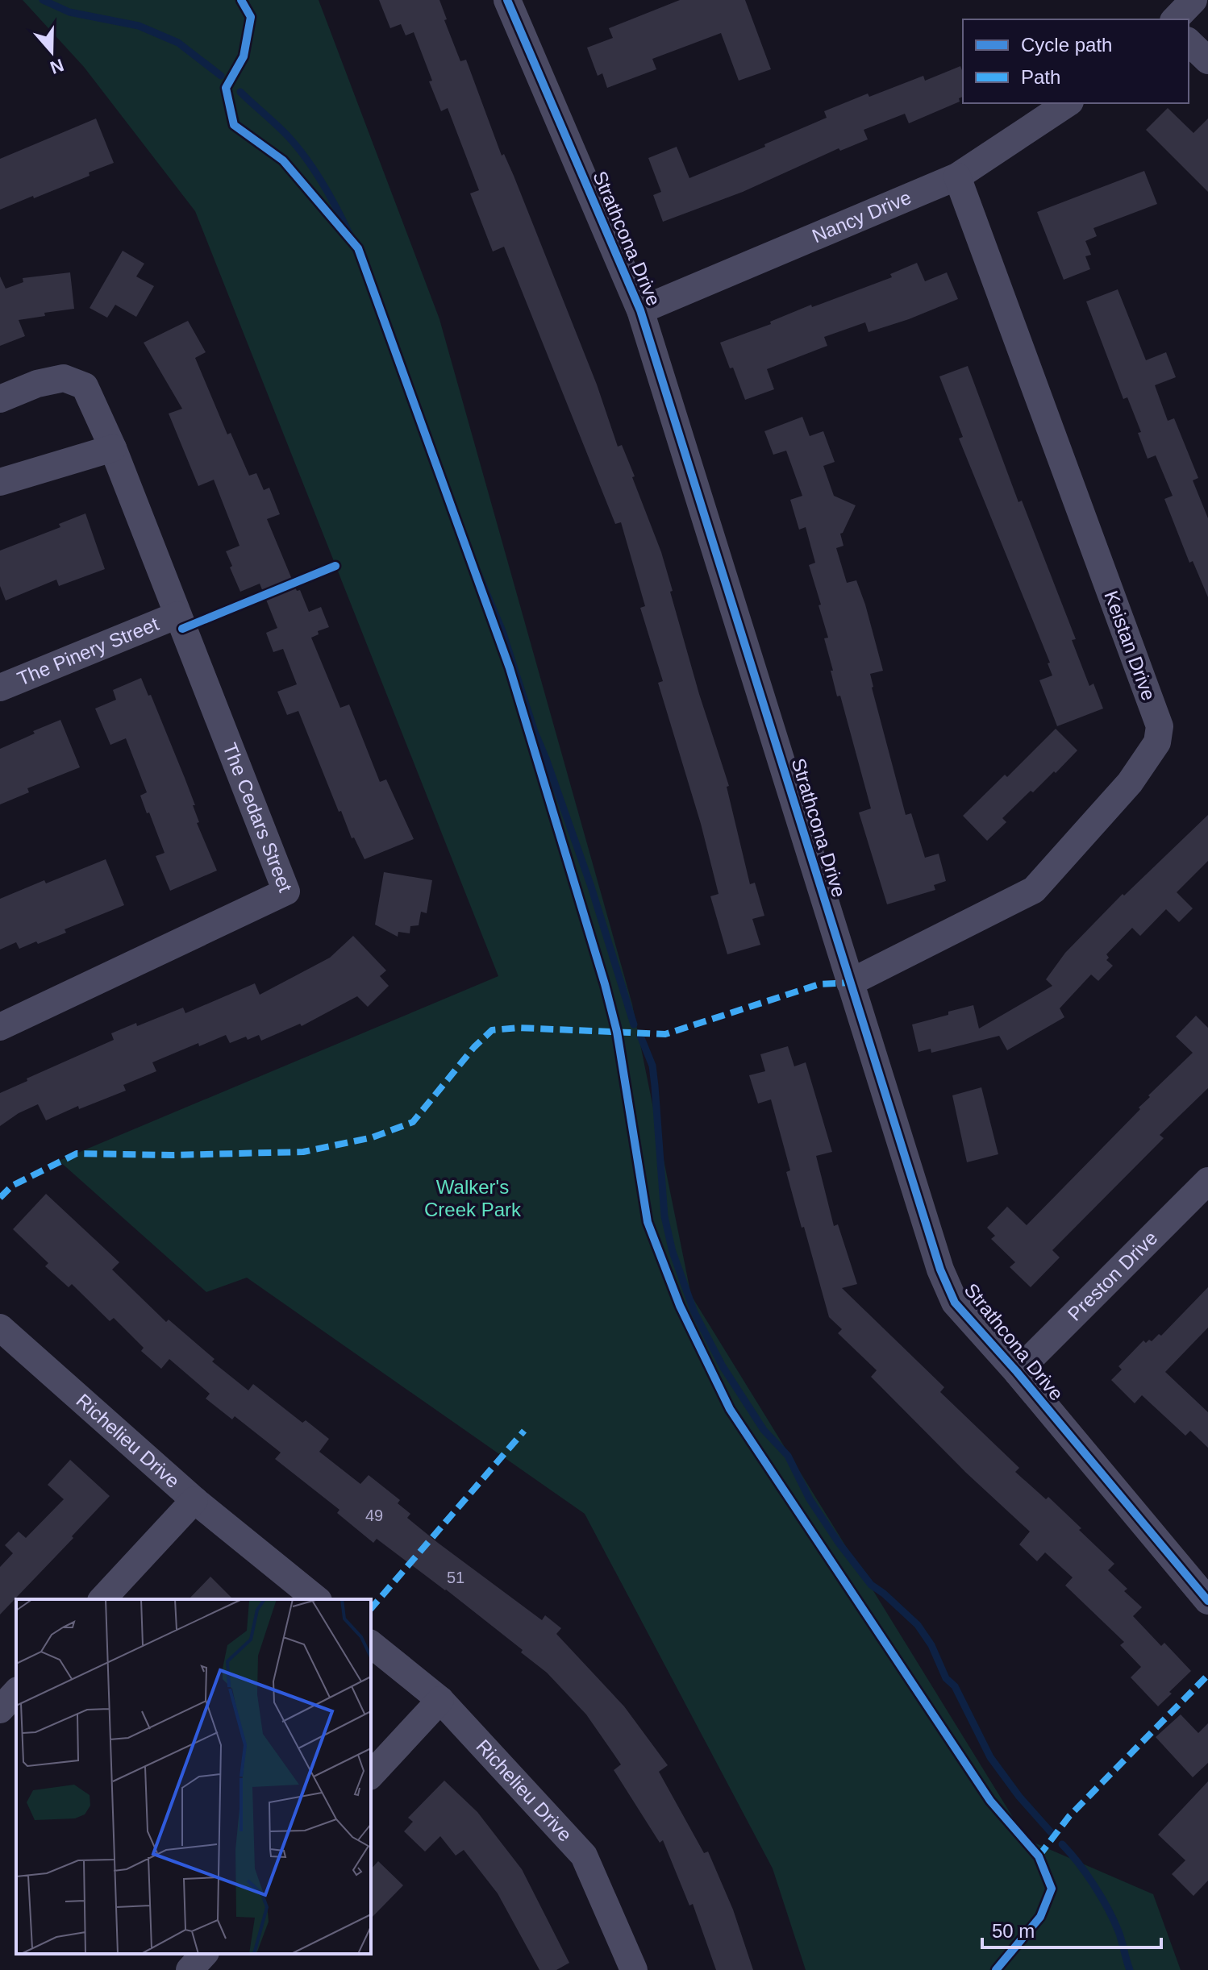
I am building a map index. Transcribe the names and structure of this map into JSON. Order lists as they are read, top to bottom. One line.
{"streets":{"street":["Nancy Drive","Strathcona Drive","Keistan Drive","The Pinery Street","The Cedars Street","Preston Drive","Richelieu Drive"]},"crossings":[["Nancy Drive","Strathcona Drive"],["Nancy Drive","Keistan Drive"],["Strathcona Drive","Keistan Drive"],["Strathcona Drive","Preston Drive"],["The Pinery Street","The Cedars Street"]],"parks":["Walker's Creek Park"],"house_numbers":["49","51"],"legend":["Cycle path","Path"],"scale_bar":"50 m","north":"bottom"}
